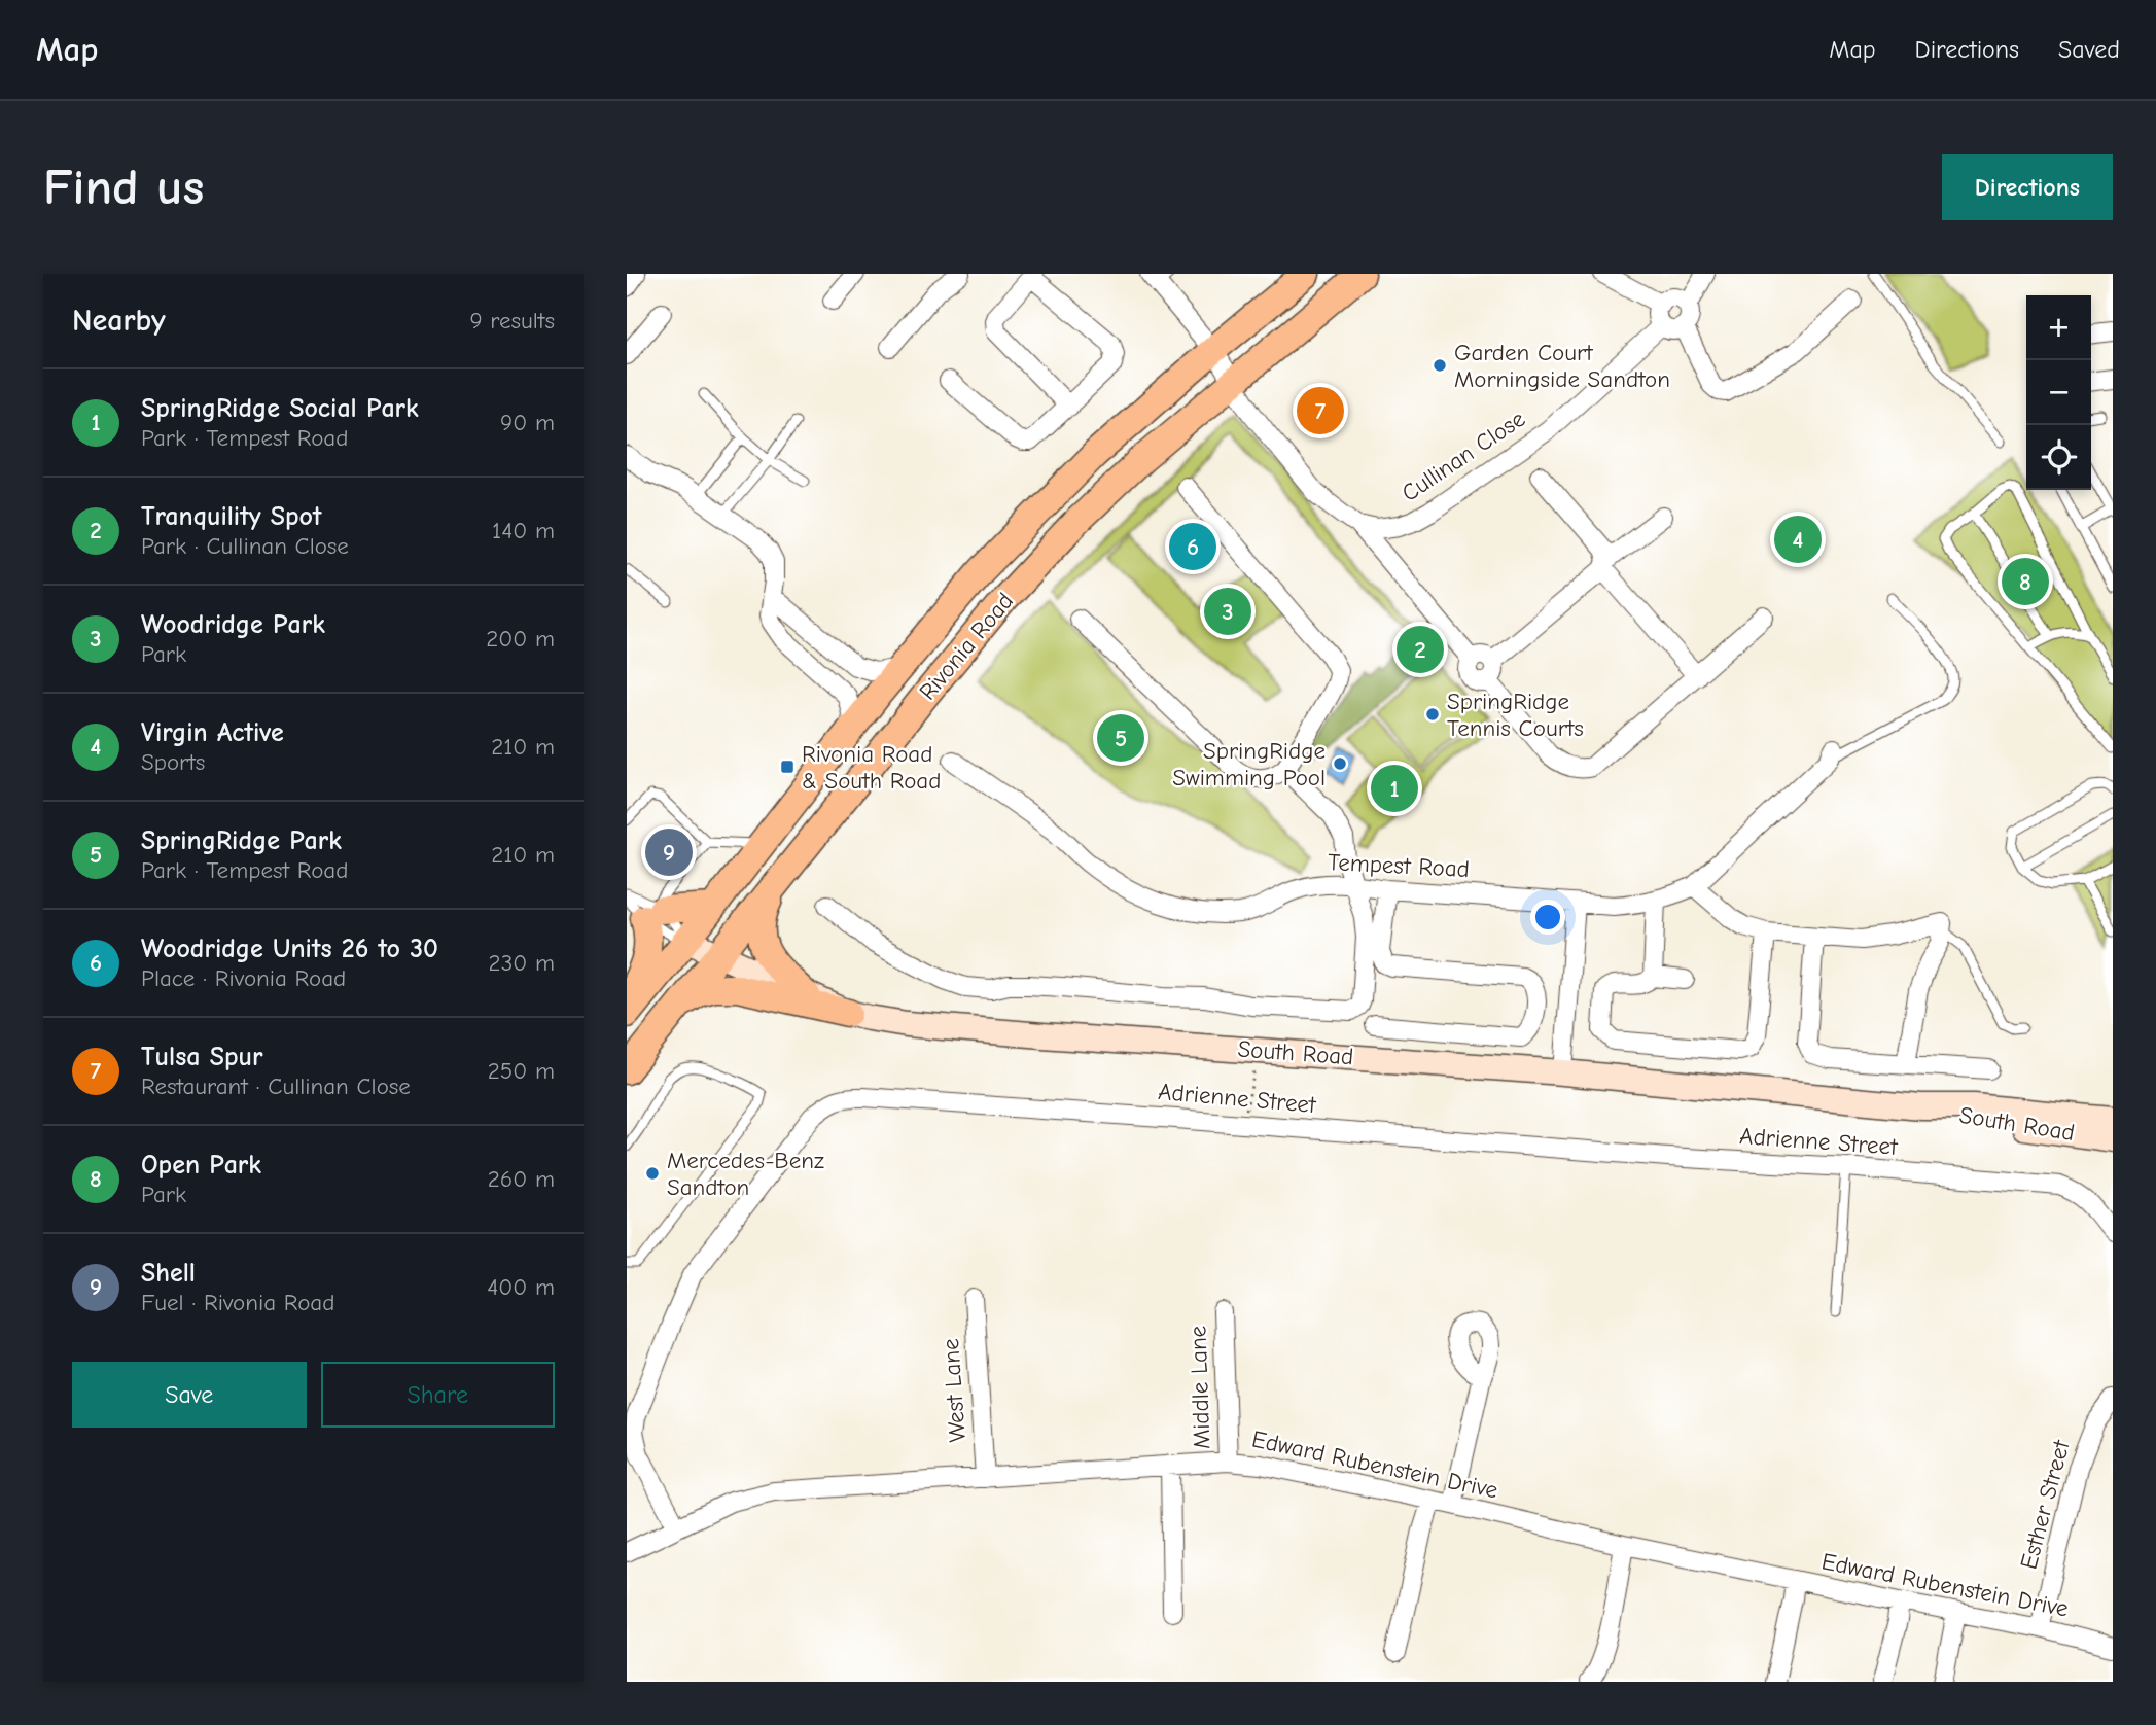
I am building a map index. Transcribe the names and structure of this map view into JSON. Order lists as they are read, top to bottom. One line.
{"streets":{"main road":["Rivonia Road"],"street":["Cullinan Close","Tempest Road","South Road","Adrienne Street","Middle Lane","West Lane","Edward Rubenstein Drive","Esther Street"]},"crossings":[["Rivonia Road","South Road"],["Adrienne Street","Edward Rubenstein Drive"],["Middle Lane","Edward Rubenstein Drive"],["West Lane","Edward Rubenstein Drive"],["Edward Rubenstein Drive","Esther Street"]],"places":{"other":["Garden Court Morningside Sandton","SpringRidge Tennis Courts","SpringRidge Swimming Pool","Mercedes-Benz Sandton"],"transit":["Rivonia Road & South Road"]},"page":{"header":"Map","nav":["Map","Directions","Saved"],"buttons":["Directions",["Save","Share"]],"title":"Find us","heading":["Nearby","9 results"],"map_buttons":["+","−"],"list":[{"mark":"1","name":"SpringRidge Social Park","note":"Park · Tempest Road","value":"90 m"},{"mark":"2","name":"Tranquility Spot","note":"Park · Cullinan Close","value":"140 m"},{"mark":"3","name":"Woodridge Park","note":"Park","value":"200 m"},{"mark":"4","name":"Virgin Active","note":"Sports","value":"210 m"},{"mark":"5","name":"SpringRidge Park","note":"Park · Tempest Road","value":"210 m"},{"mark":"6","name":"Woodridge Units 26 to 30","note":"Place · Rivonia Road","value":"230 m"},{"mark":"7","name":"Tulsa Spur","note":"Restaurant · Cullinan Close","value":"250 m"},{"mark":"8","name":"Open Park","note":"Park","value":"260 m"},{"mark":"9","name":"Shell","note":"Fuel · Rivonia Road","value":"400 m"}],"pins":["7","4","6","8","3","2","5","1","9"]}}
